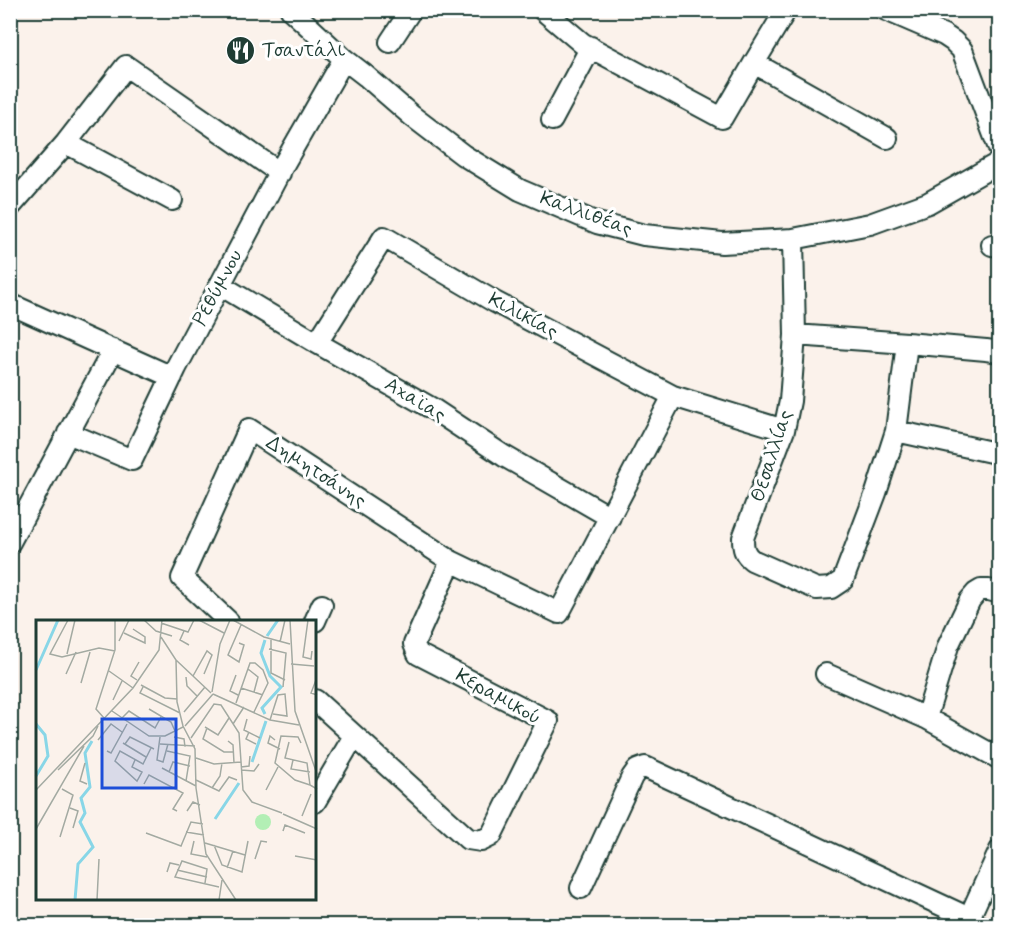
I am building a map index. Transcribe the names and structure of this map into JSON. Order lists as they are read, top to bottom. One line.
{"streets":{"street":["Καλλιθέας","Ρεθύμνου","Κιλικίας","Αχαϊας","Θεσαλλίας","Δημητσάνης","Κεραμικού"]},"crossings":[["Καλλιθέας","Ρεθύμνου"],["Καλλιθέας","Θεσαλλίας"],["Ρεθύμνου","Αχαϊας"],["Κιλικίας","Αχαϊας"],["Κιλικίας","Θεσαλλίας"],["Δημητσάνης","Κεραμικού"]],"places":{"restaurant":["Τσαντάλι"]}}
